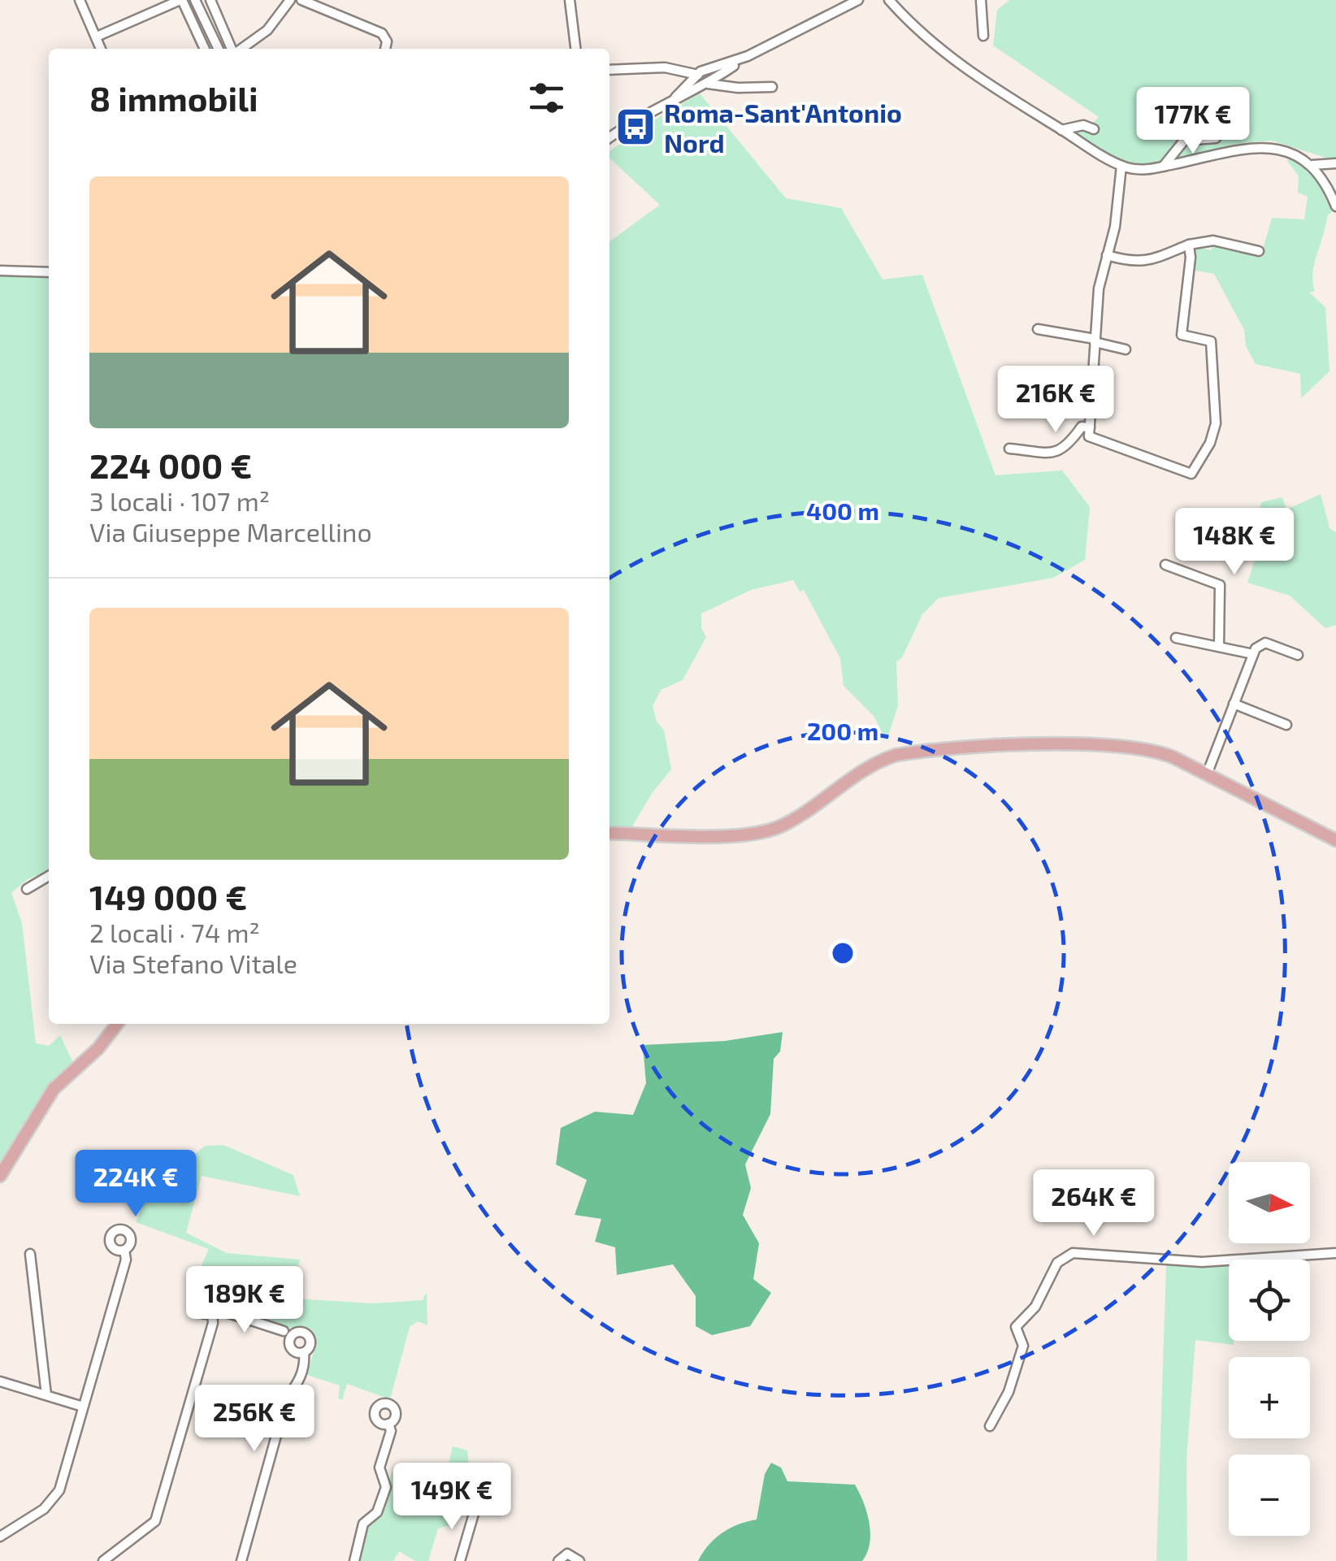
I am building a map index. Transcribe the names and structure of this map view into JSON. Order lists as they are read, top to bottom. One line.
{"places":{"bus stop":["Roma-Sant'Antonio Nord"]},"north":"right","page":{"heading":"8 immobili","price":["177K €","216K €","148K €","224K €","264K €","189K €","256K €","149K €"],"list":[{"name":"224 000 €","note":"3 locali · 107 m² · Via Giuseppe Marcellino"},{"name":"149 000 €","note":"2 locali · 74 m² · Via Stefano Vitale"}],"map_buttons":["+","−"]},"rings":["400 m","200 m"]}
